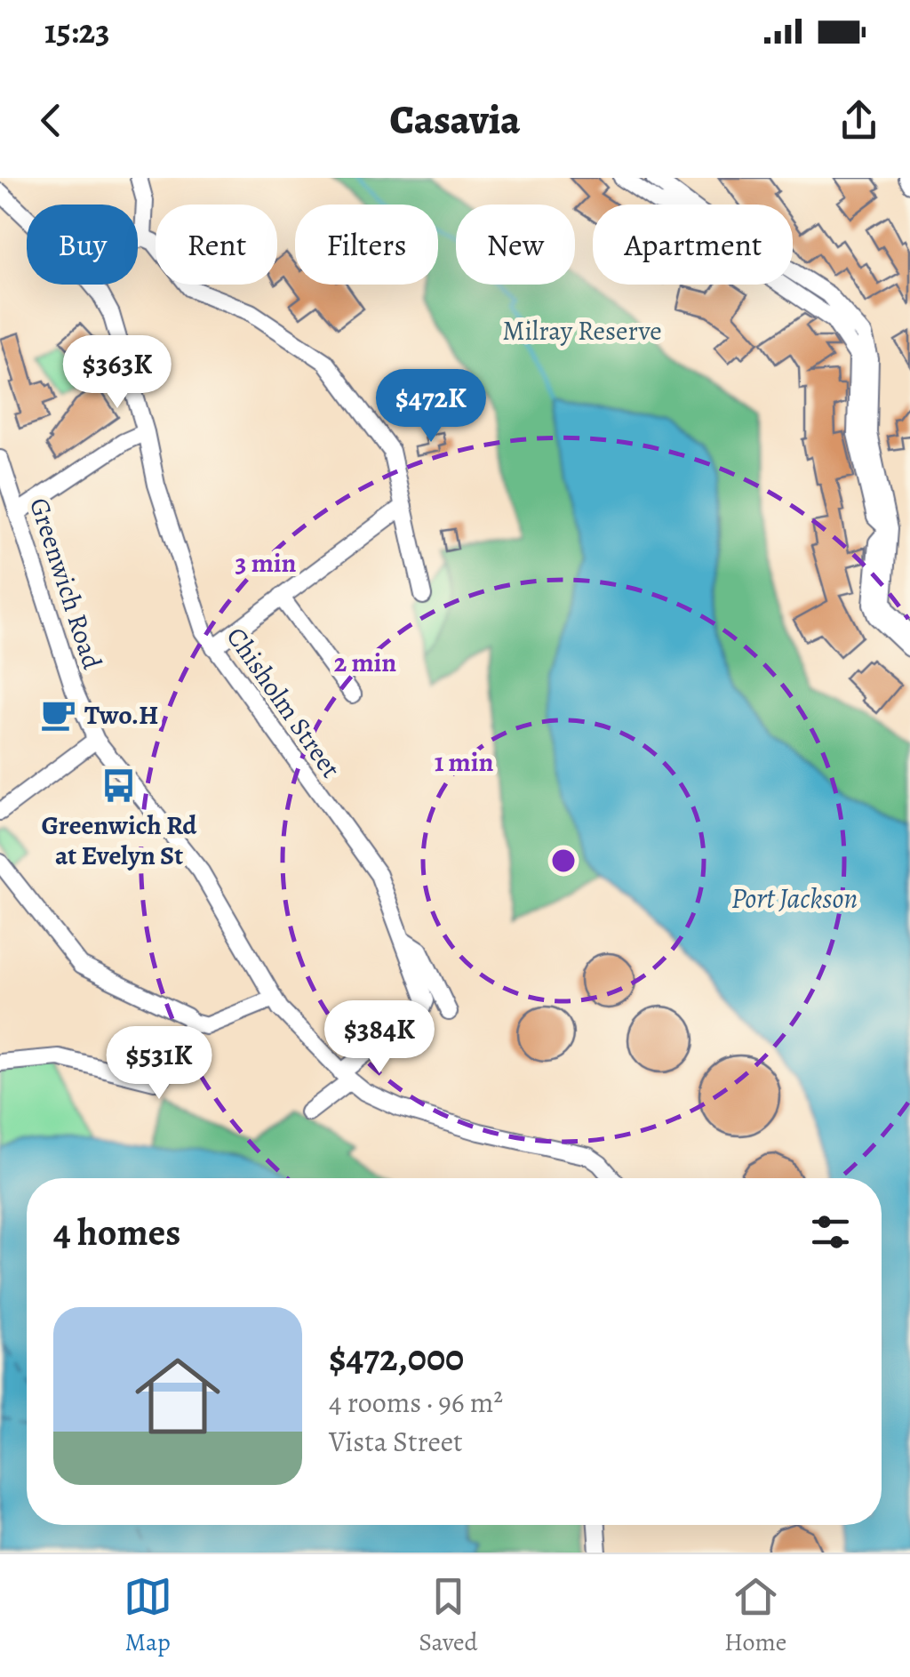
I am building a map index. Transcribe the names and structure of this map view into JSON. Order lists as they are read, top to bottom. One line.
{"streets":{"street":["Greenwich Road","Chisholm Street"]},"crossings":[["Greenwich Road","Chisholm Street"]],"water":["Port Jackson"],"parks":["Milray Reserve"],"places":{"cafe":["Two.H"],"bus stop":["Greenwich Rd at Evelyn St"]},"page":{"status":"15:23","header":"Casavia","chip":["Buy","Rent","Filters","New","Apartment"],"price":["$363K","$472K","$384K","$531K"],"heading":"4 homes","list":[{"name":"$472,000","note":"4 rooms · 96 m² · Vista Street"}],"tabs":["Map","Saved","Home"]},"rings":["3 min","2 min","1 min"]}
